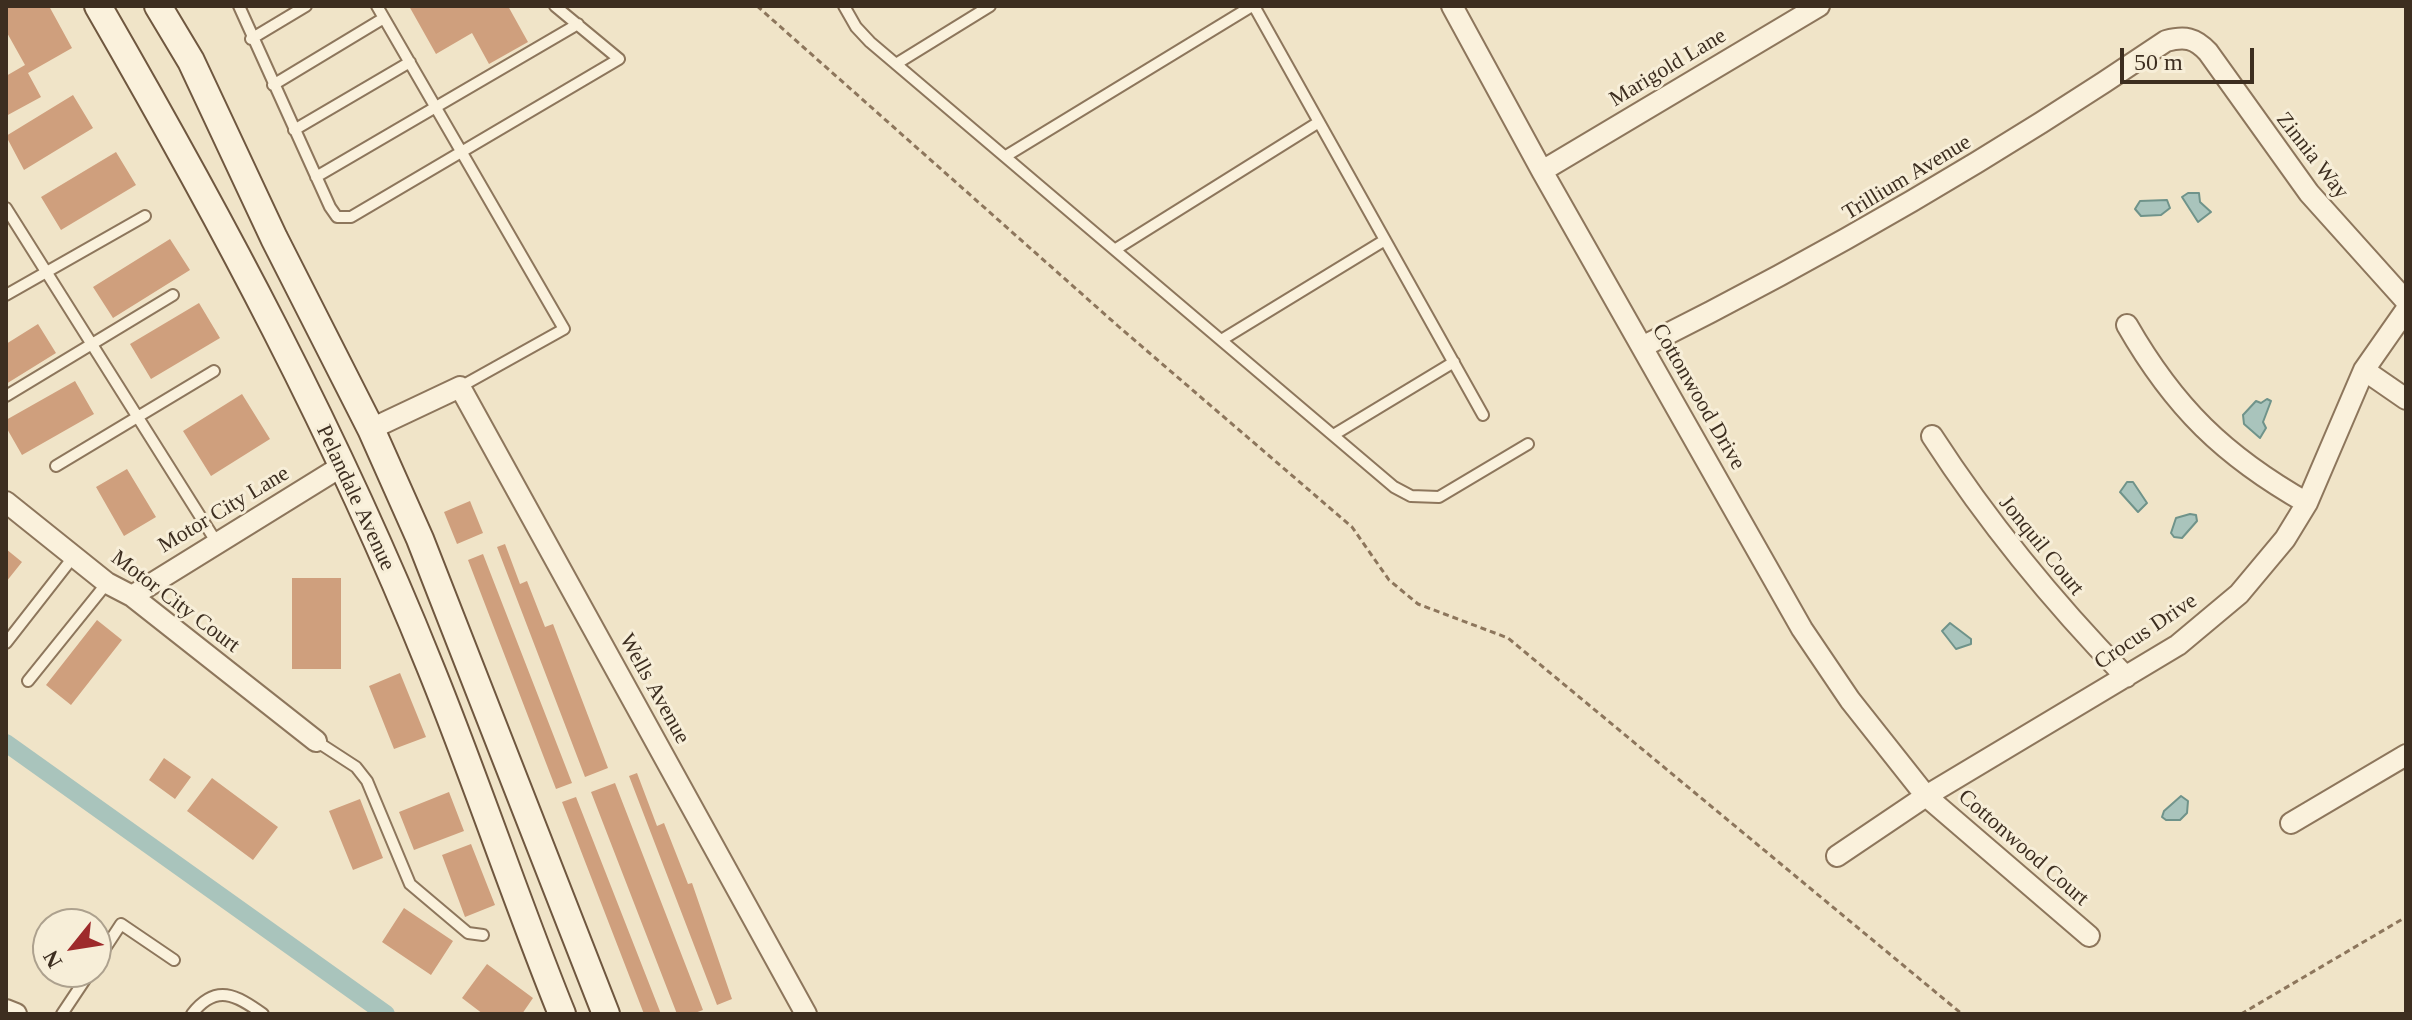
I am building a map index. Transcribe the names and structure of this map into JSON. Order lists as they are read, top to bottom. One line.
{"streets":{"main road":["Pelandale Avenue"],"street":["Marigold Lane","Zinnia Way","Trillium Avenue","Cottonwood Drive","Motor City Lane","Jonquil Court","Motor City Court","Crocus Drive","Wells Avenue","Cottonwood Court"]},"crossings":[["Marigold Lane","Cottonwood Drive"],["Zinnia Way","Trillium Avenue"],["Trillium Avenue","Cottonwood Drive"],["Cottonwood Drive","Crocus Drive"],["Cottonwood Drive","Cottonwood Court"],["Pelandale Avenue","Motor City Lane"],["Motor City Lane","Motor City Court"],["Jonquil Court","Crocus Drive"],["Crocus Drive","Cottonwood Court"]],"scale_bar":"50 m","north":"bottom left"}
